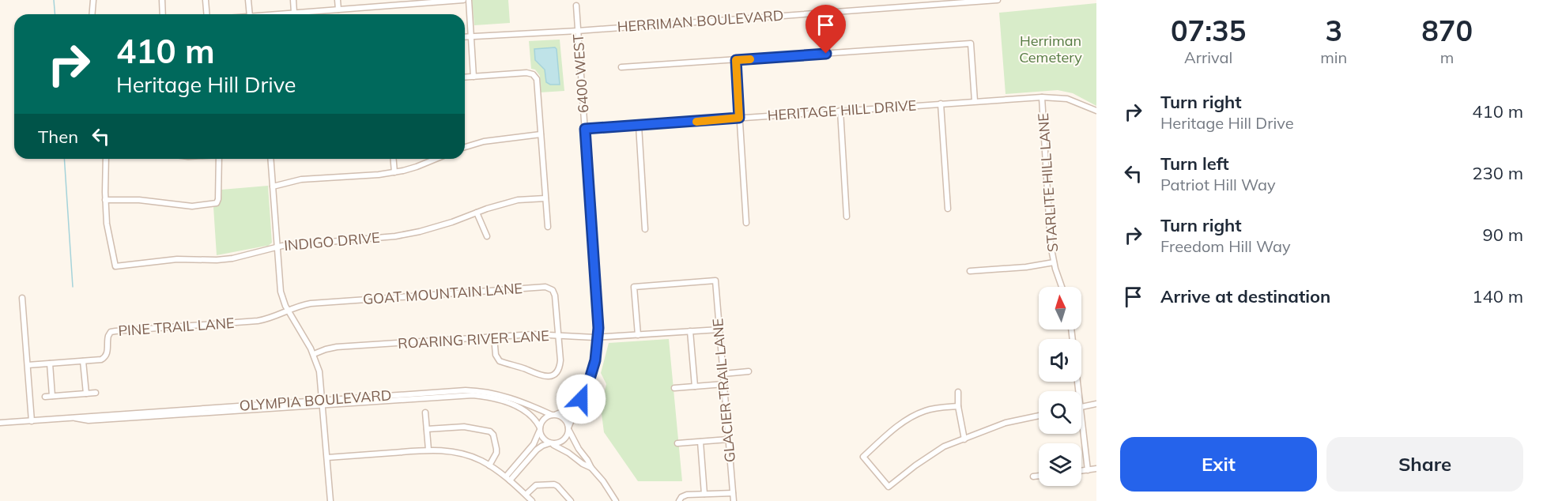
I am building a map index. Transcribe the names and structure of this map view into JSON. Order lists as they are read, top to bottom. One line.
{"streets":{"street":["HERRIMAN BOULEVARD","6400 WEST","HERITAGE HILL DRIVE","STARLITE HILL LANE","INDIGO DRIVE","GOAT MOUNTAIN LANE","PINE TRAIL LANE","ROARING RIVER LANE","GLACIER TRAIL LANE","OLYMPIA BOULEVARD"]},"crossings":[["HERRIMAN BOULEVARD","6400 WEST"],["6400 WEST","HERITAGE HILL DRIVE"],["6400 WEST","ROARING RIVER LANE"],["6400 WEST","OLYMPIA BOULEVARD"],["HERITAGE HILL DRIVE","STARLITE HILL LANE"],["GOAT MOUNTAIN LANE","PINE TRAIL LANE"],["GOAT MOUNTAIN LANE","ROARING RIVER LANE"],["ROARING RIVER LANE","GLACIER TRAIL LANE"]],"parks":["Herriman Cemetery"],"north":"top","page":{"eta":["07:35","Arrival","3","min","870","m"],"turn":["410 m","Heritage Hill Drive"],"list":[{"name":"Turn right","note":"Heritage Hill Drive","value":"410 m"},{"name":"Turn left","note":"Patriot Hill Way","value":"230 m"},{"name":"Turn right","note":"Freedom Hill Way","value":"90 m"},{"name":"Arrive at destination","value":"140 m"}],"then":"Then","buttons":["Exit","Share"]}}
